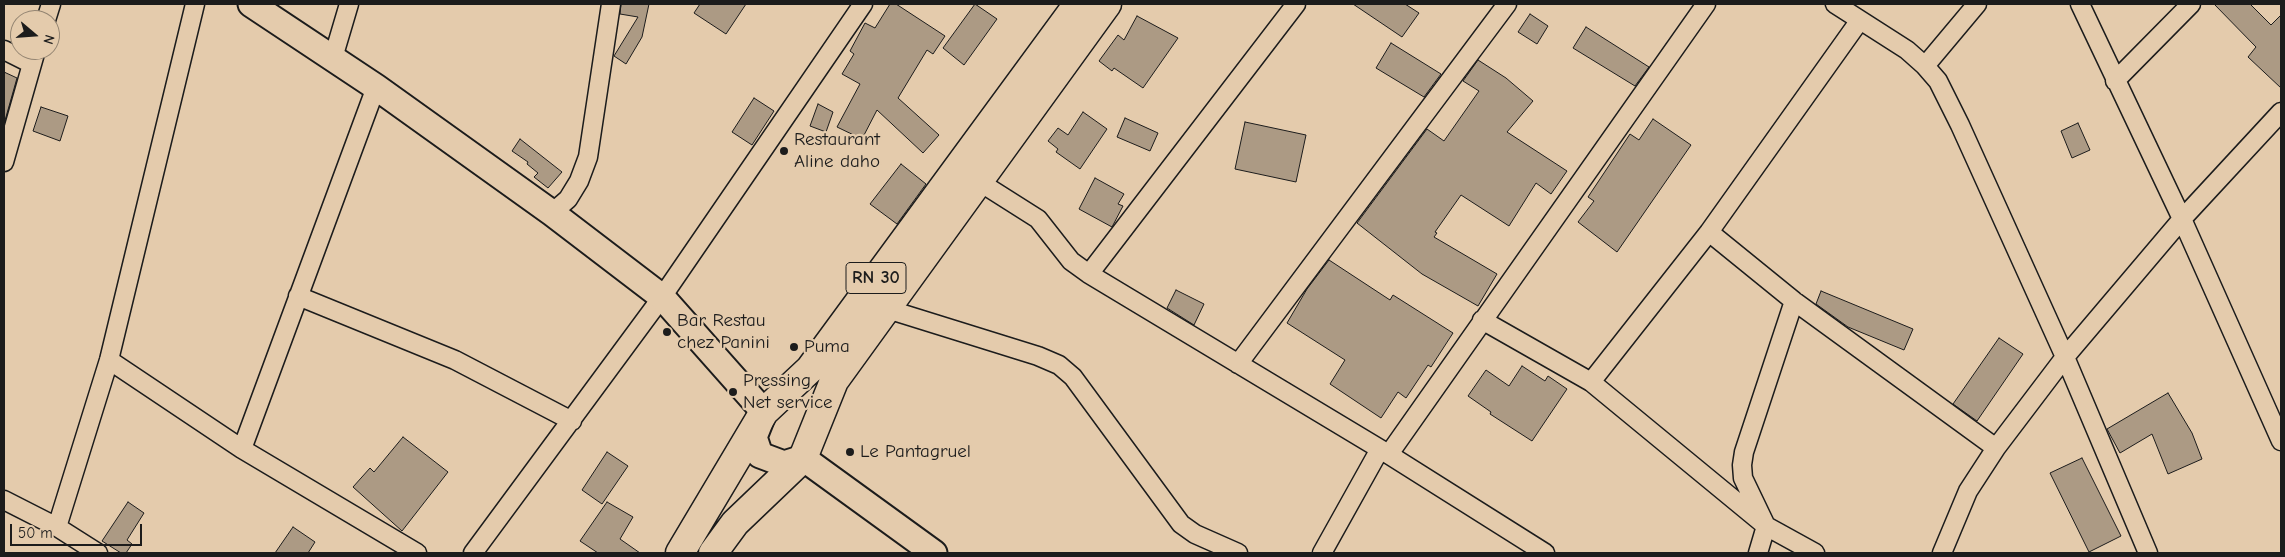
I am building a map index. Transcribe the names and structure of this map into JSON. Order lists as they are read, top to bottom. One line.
{"streets":{"main road":["RN 30"]},"places":["Restaurant Aline daho","Bar Restau chez Panini","Puma","Pressing Net service","Le Pantagruel"],"scale_bar":"50 m","north":"right"}
